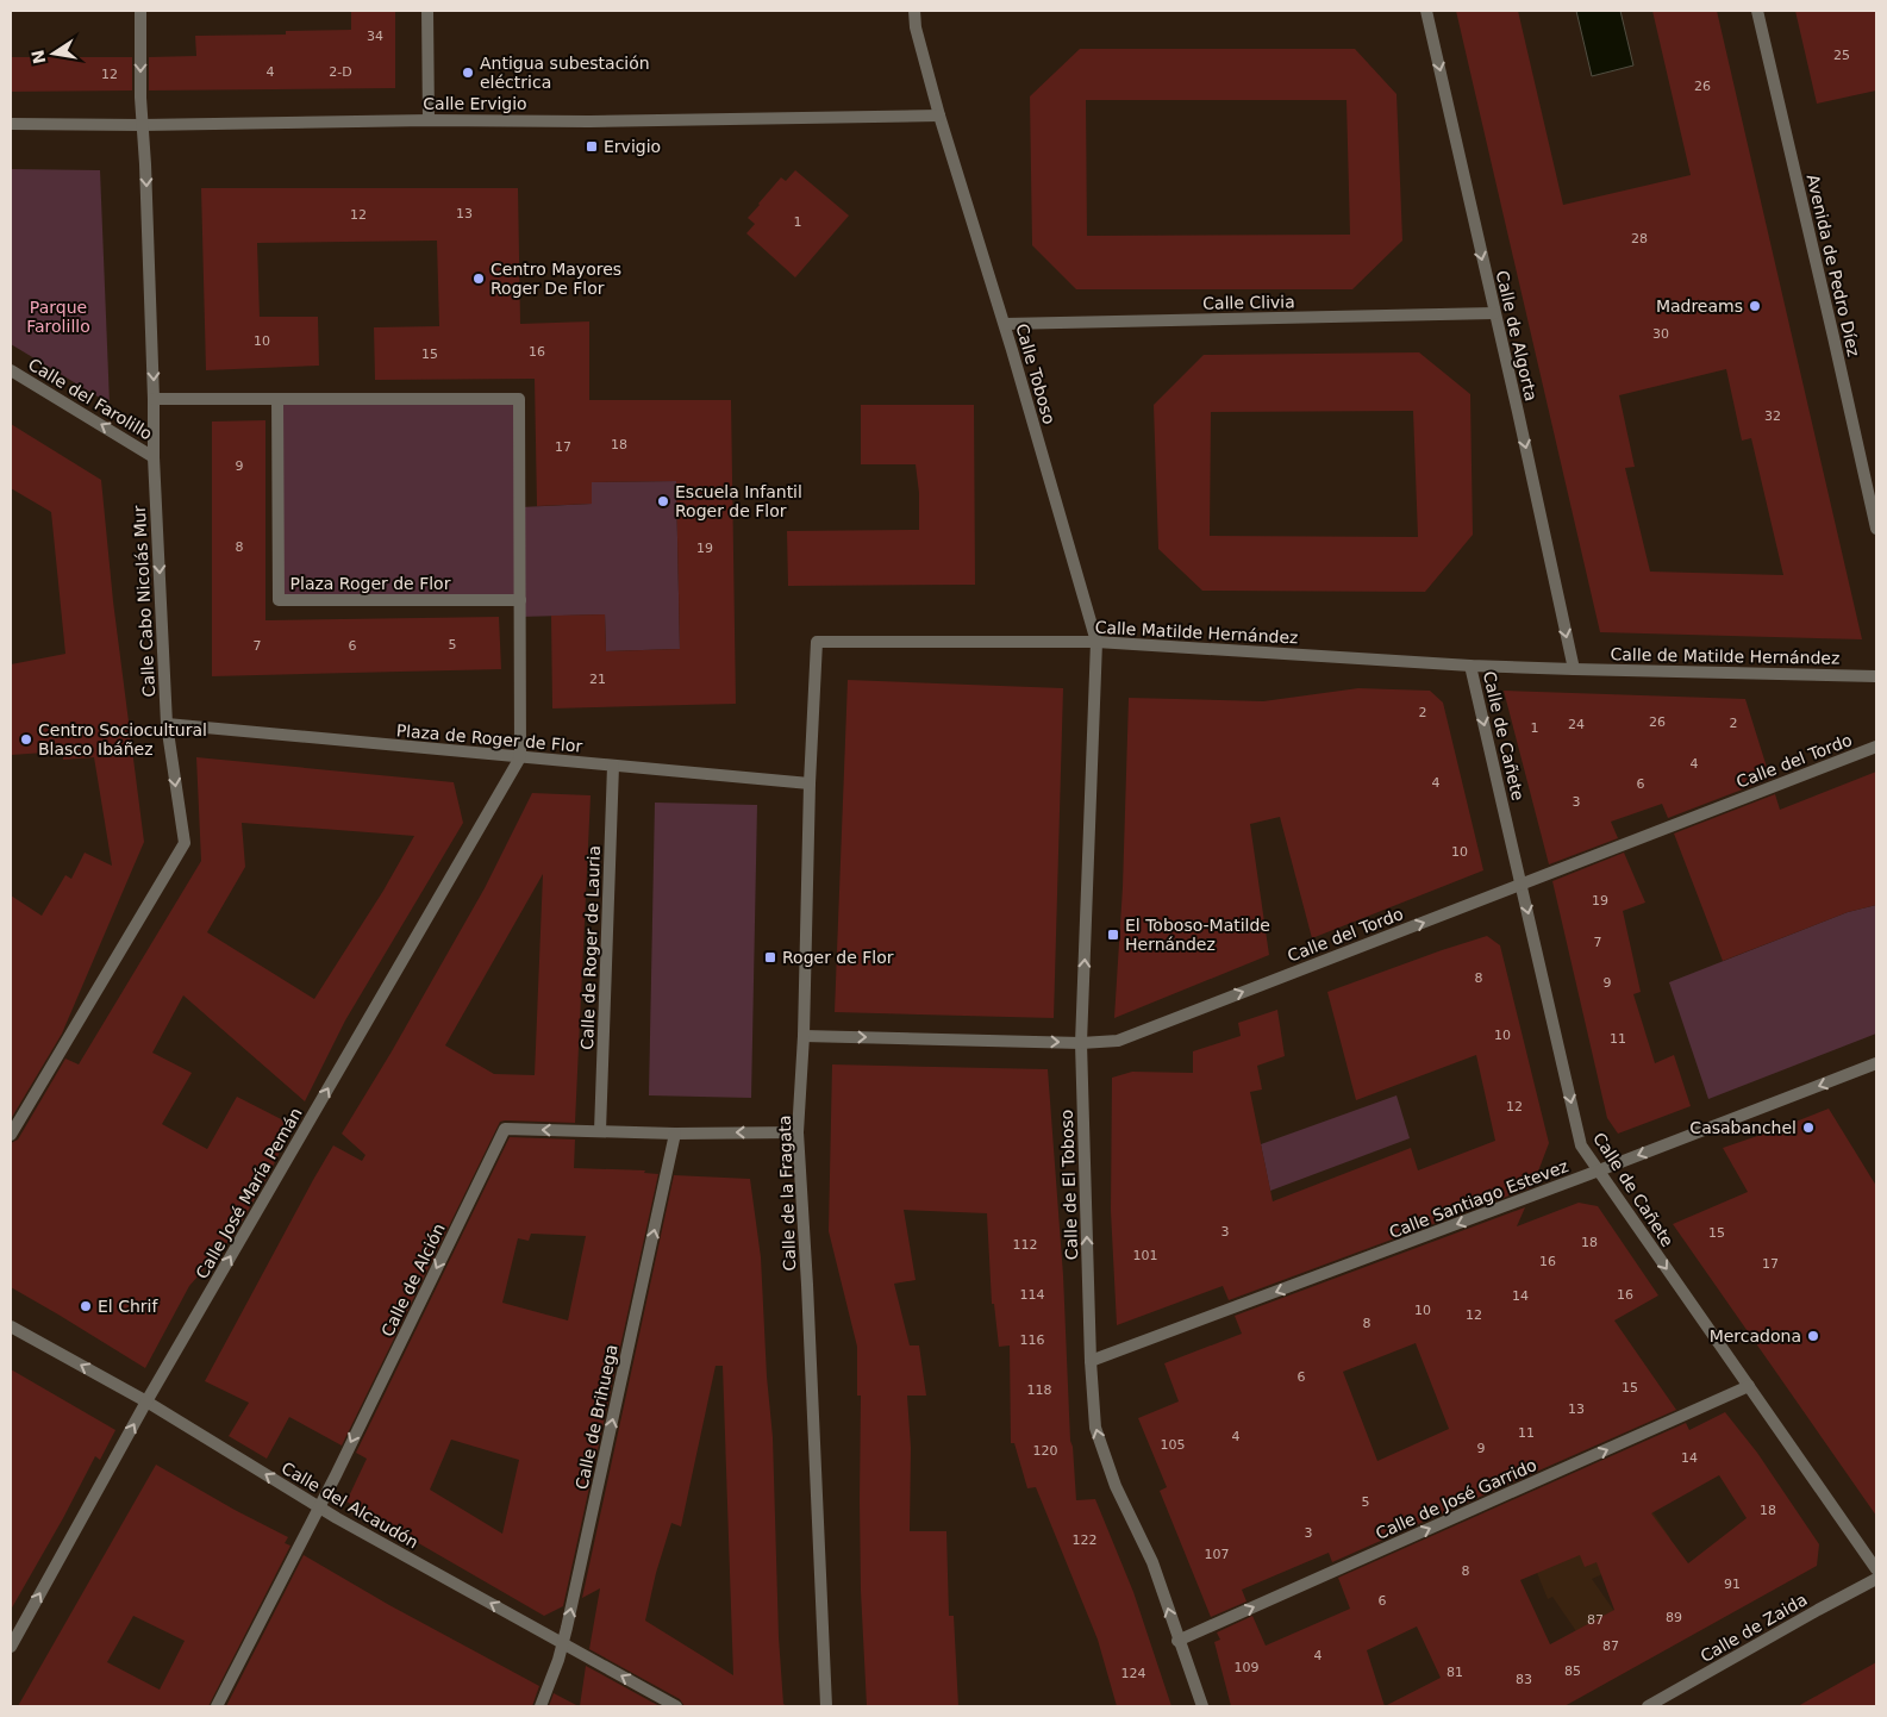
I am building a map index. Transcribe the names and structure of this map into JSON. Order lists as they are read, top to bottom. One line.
{"streets":{"street":["Calle Ervigio","Avenida de Pedro Díez","Calle Clivia","Calle de Algorta","Calle Toboso","Calle del Farolillo","Plaza Roger de Flor","Calle Cabo Nicolás Mur","Calle Matilde Hernández","Calle de Matilde Hernández","Calle de Cañete","Plaza de Roger de Flor","Calle del Tordo","Calle de Roger de Lauria","Calle de El Toboso","Calle José María Pemán","Calle de la Fragata","Calle Santiago Estevez","Calle de Alción","Calle de Brihuega","Calle de José Garrido","Calle del Alcaudón","Calle de Zaida"]},"crossings":[["Calle Ervigio","Calle Toboso"],["Calle Ervigio","Calle Cabo Nicolás Mur"],["Calle Clivia","Calle de Algorta"],["Calle Clivia","Calle Toboso"],["Calle de Algorta","Calle Matilde Hernández"],["Calle de Algorta","Calle de Matilde Hernández"],["Calle Toboso","Calle Matilde Hernández"],["Calle Toboso","Calle de El Toboso"],["Calle del Farolillo","Calle Cabo Nicolás Mur"],["Calle Cabo Nicolás Mur","Plaza de Roger de Flor"],["Calle Matilde Hernández","Calle de Matilde Hernández"],["Calle Matilde Hernández","Calle de Cañete"],["Calle Matilde Hernández","Calle de El Toboso"],["Calle Matilde Hernández","Calle de la Fragata"],["Calle de Cañete","Calle del Tordo"],["Calle de Cañete","Calle Santiago Estevez"],["Calle de Cañete","Calle de José Garrido"],["Plaza de Roger de Flor","Calle de Roger de Lauria"],["Plaza de Roger de Flor","Calle José María Pemán"],["Plaza de Roger de Flor","Calle de la Fragata"],["Calle del Tordo","Calle de El Toboso"],["Calle del Tordo","Calle de la Fragata"],["Calle de Roger de Lauria","Calle de Alción"],["Calle de El Toboso","Calle Santiago Estevez"],["Calle de El Toboso","Calle de José Garrido"],["Calle José María Pemán","Calle del Alcaudón"],["Calle de la Fragata","Calle de Alción"],["Calle de Alción","Calle de Brihuega"],["Calle de Alción","Calle del Alcaudón"],["Calle de Brihuega","Calle del Alcaudón"]],"one_way":["Calle de Algorta","Calle del Farolillo","Calle Cabo Nicolás Mur","Calle de Cañete","Calle del Tordo","Calle de El Toboso","Calle José María Pemán","Calle Santiago Estevez","Calle de Alción","Calle de Brihuega","Calle de José Garrido","Calle del Alcaudón"],"parks":["Parque Farolillo"],"places":{"other":["Antigua subestación eléctrica","Centro Mayores Roger De Flor","Madreams","Escuela Infantil Roger de Flor","Centro Sociocultural Blasco Ibáñez","Casabanchel","El Chrif","Mercadona"],"transit":["Ervigio","El Toboso-Matilde Hernández","Roger de Flor"]},"house_numbers":["34","25","4","2-D","12","26","13","12","1","28","30","10","16","15","32","18","17","9","8","19","5","7","6","21","2","26","2","24","1","4","4","6","3","10","19","7","8","9","10","11","12","3","15","18","112","101","16","17","114","16","14","10","12","8","116","6","15","118","13","11","4","105","9","120","14","5","18","3","122","107","8","91","6","89","87","87","4","109","85","81","124","83"],"north":"left"}
